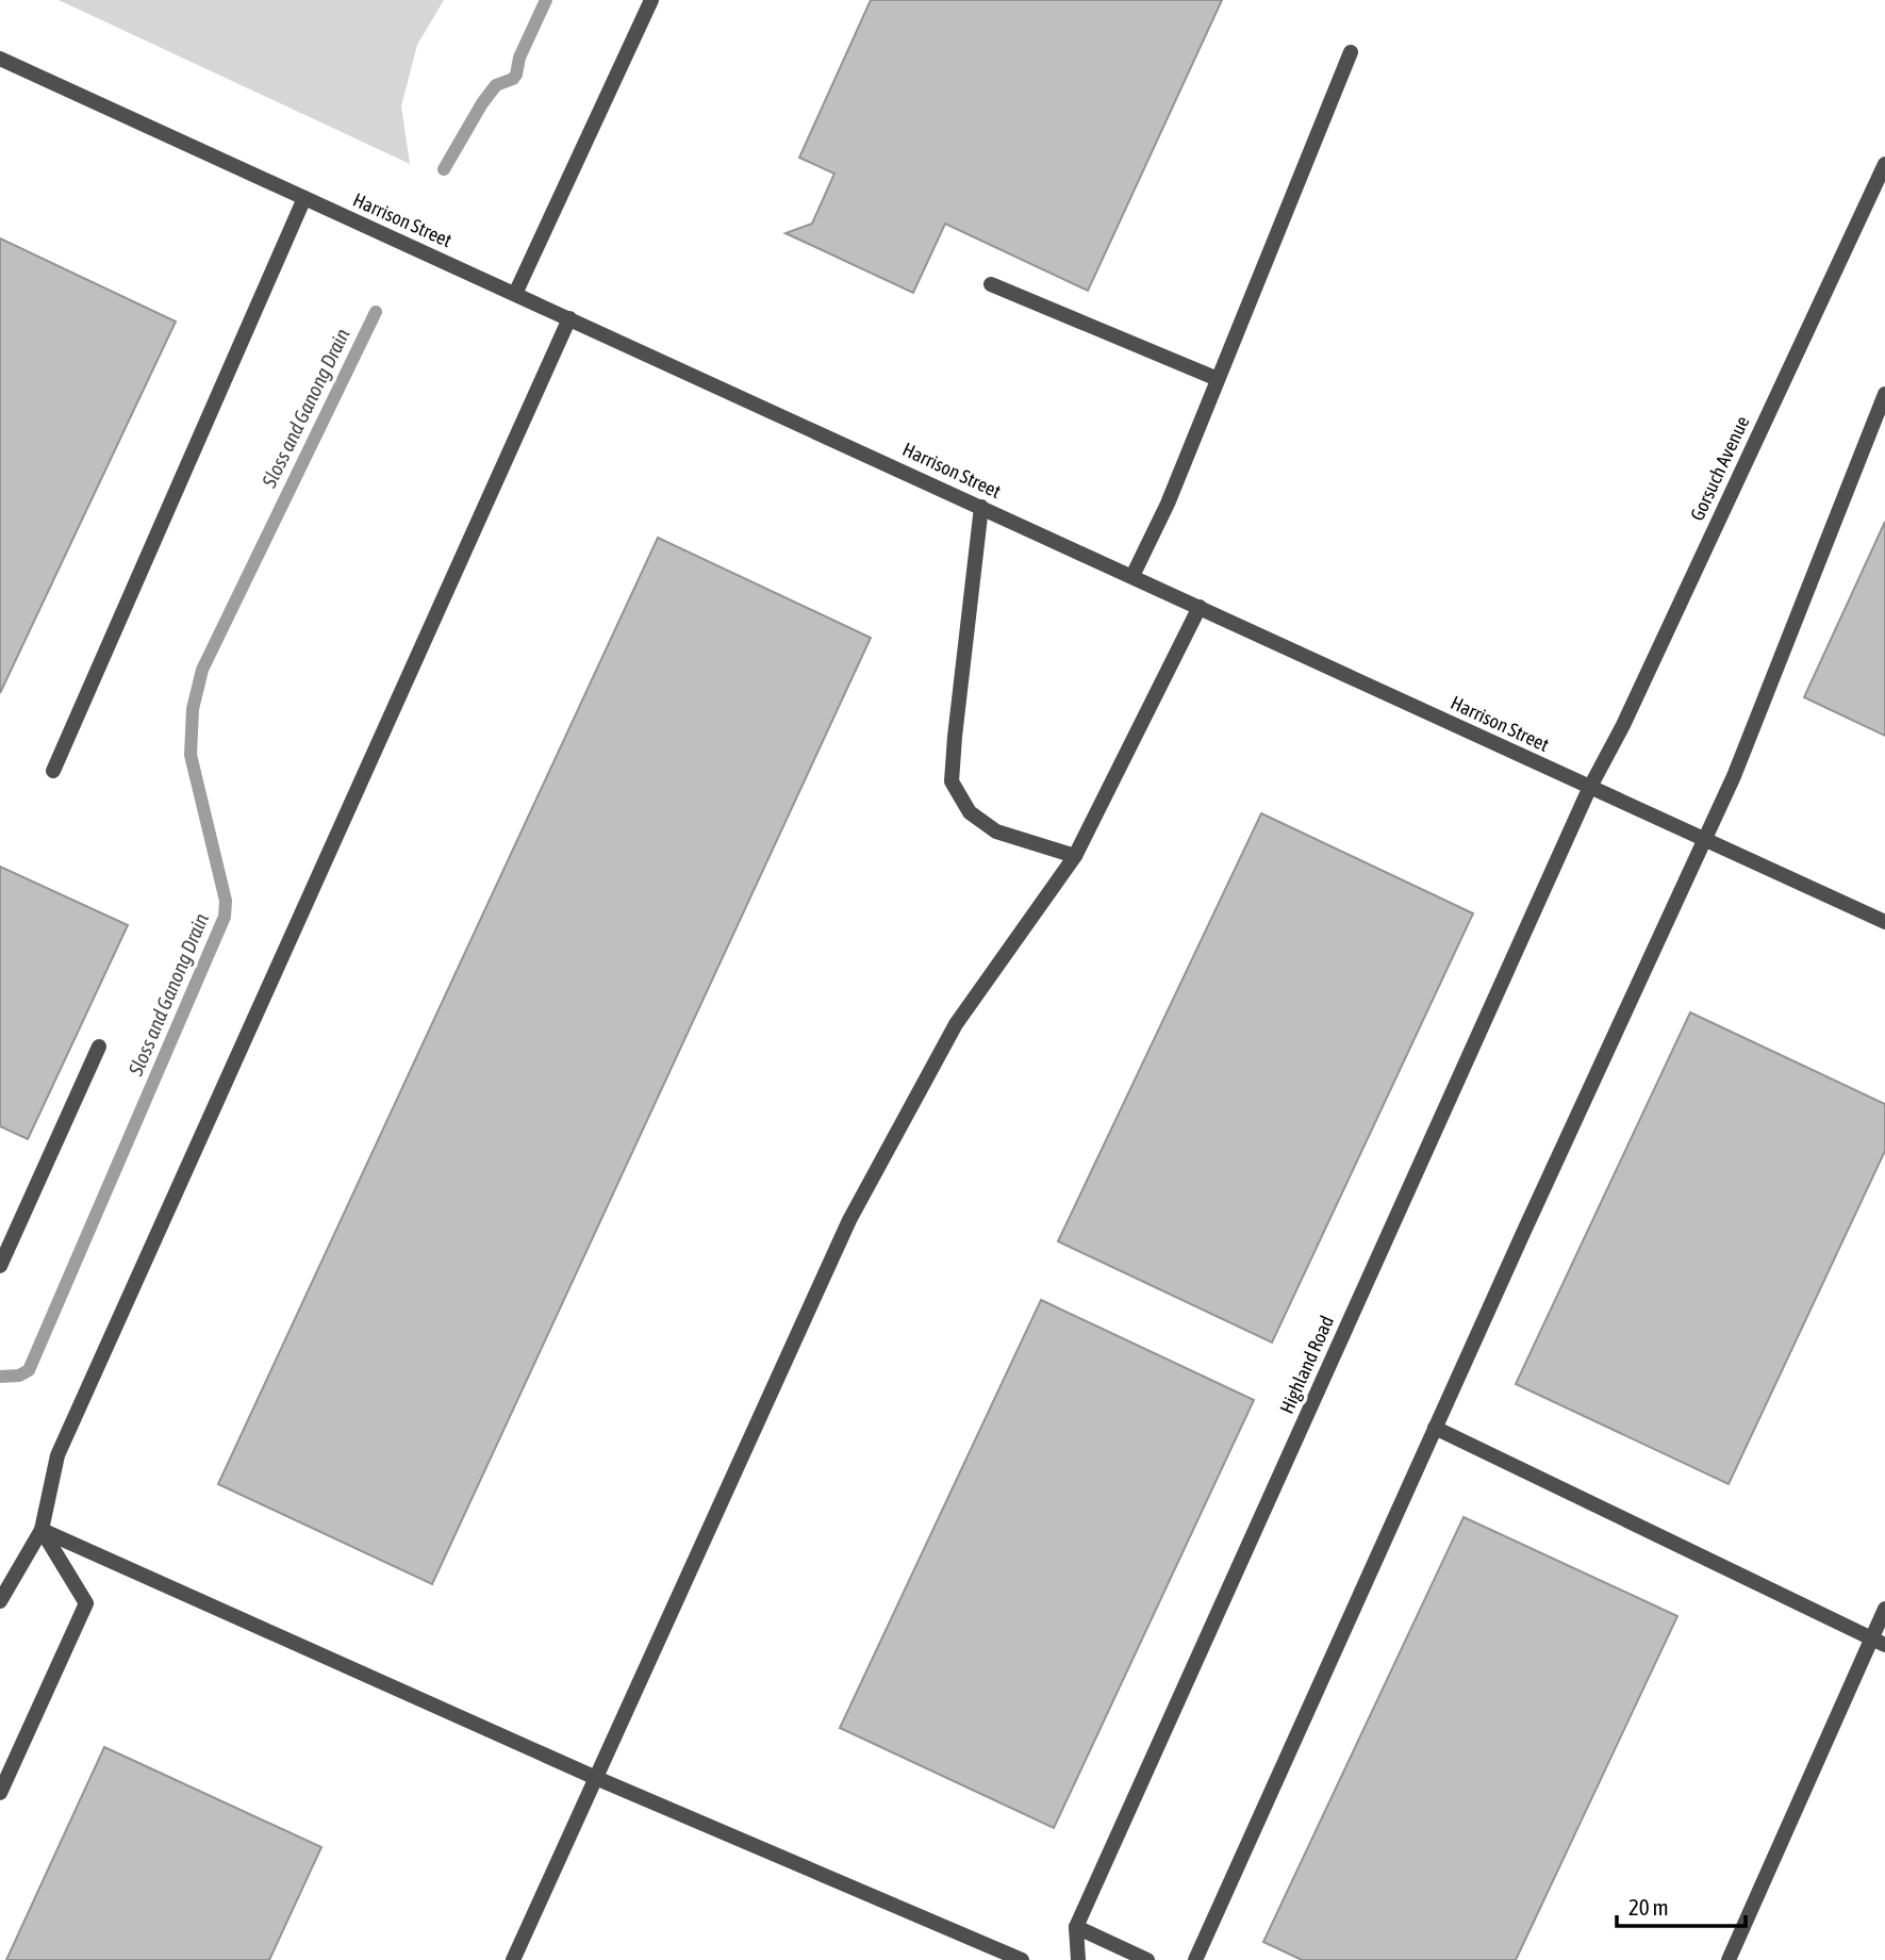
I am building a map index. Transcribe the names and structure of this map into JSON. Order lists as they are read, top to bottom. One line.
{"streets":{"street":["Harrison Street","Gorsuch Avenue","Highland Road"]},"crossings":[["Harrison Street","Gorsuch Avenue"],["Harrison Street","Highland Road"],["Gorsuch Avenue","Highland Road"]],"water":["Sloss and Ganong Drain"],"scale_bar":"20 m"}
